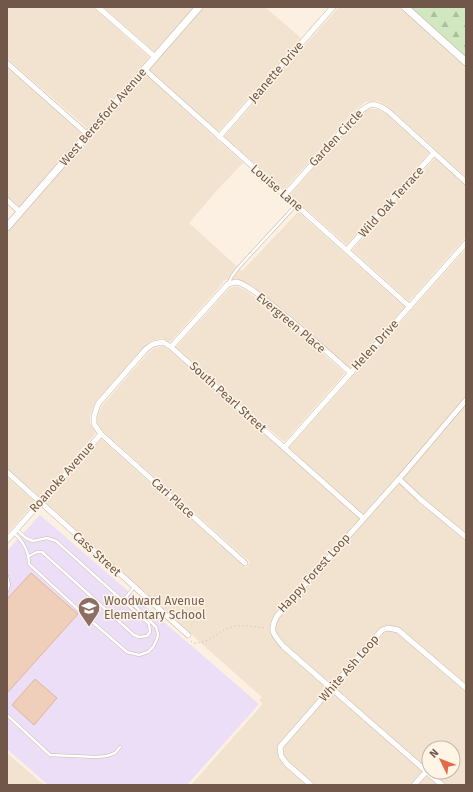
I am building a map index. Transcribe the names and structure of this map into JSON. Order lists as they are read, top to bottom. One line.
{"streets":{"street":["Jeanette Drive","West Beresford Avenue","Garden Circle","Louise Lane","Wild Oak Terrace","Evergreen Place","Helen Drive","South Pearl Street","Roanoke Avenue","Cari Place","Cass Street","Happy Forest Loop","White Ash Loop"]},"crossings":[["Jeanette Drive","Louise Lane"],["West Beresford Avenue","Louise Lane"],["Garden Circle","Louise Lane"],["Garden Circle","Wild Oak Terrace"],["Louise Lane","Wild Oak Terrace"],["Louise Lane","Helen Drive"],["Evergreen Place","Helen Drive"],["Helen Drive","South Pearl Street"],["South Pearl Street","Roanoke Avenue"],["South Pearl Street","Happy Forest Loop"],["Roanoke Avenue","Cari Place"],["Roanoke Avenue","Cass Street"],["Happy Forest Loop","White Ash Loop"]],"places":{"school or university":["Woodward Avenue Elementary School"]},"north":"top left"}
